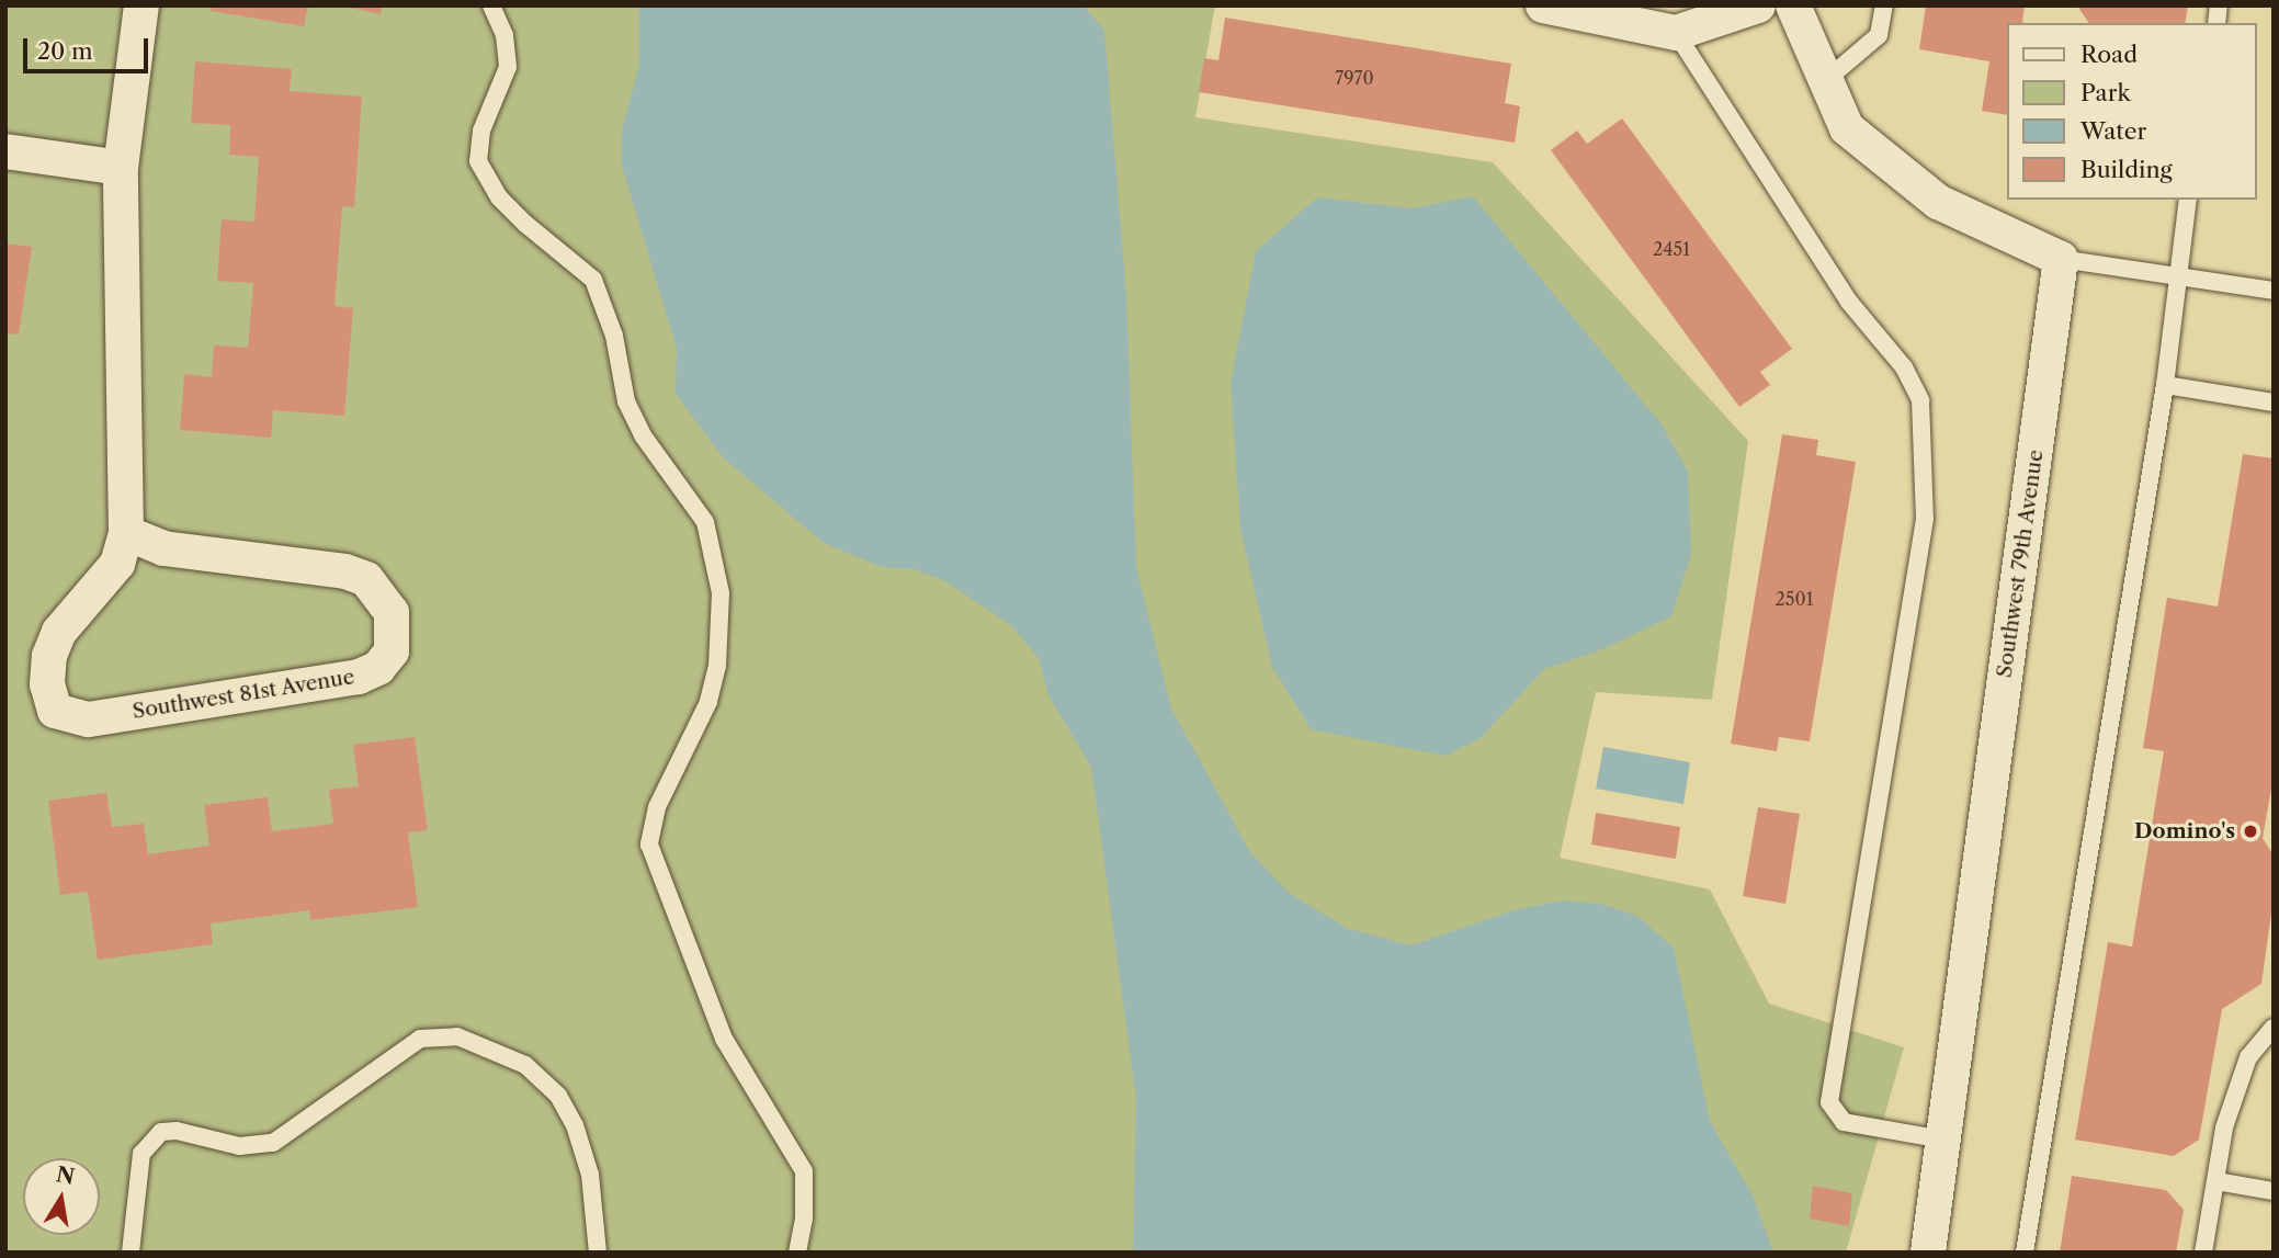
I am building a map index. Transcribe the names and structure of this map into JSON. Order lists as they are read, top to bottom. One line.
{"streets":{"street":["Southwest 79th Avenue","Southwest 81st Avenue"]},"places":["Domino's"],"house_numbers":["7970","2451","2501"],"legend":["Road","Park","Water","Building"],"scale_bar":"20 m","north":"top"}
